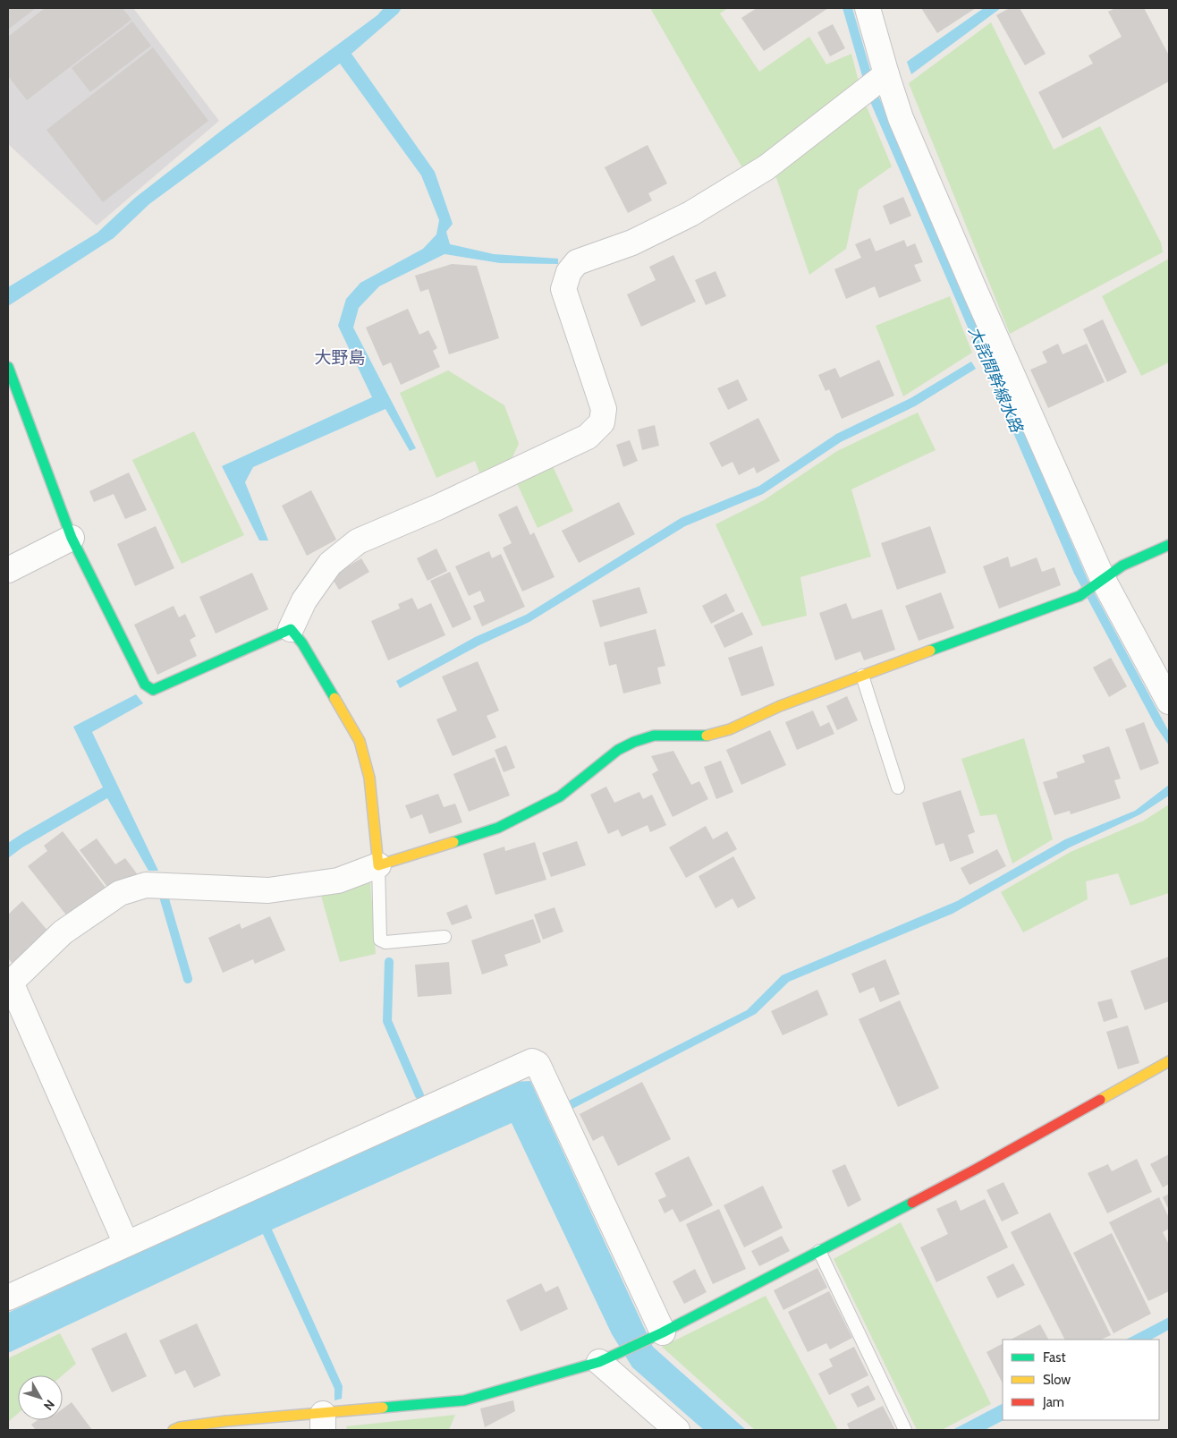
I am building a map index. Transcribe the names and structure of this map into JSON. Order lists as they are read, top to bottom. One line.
{"districts":["大野島"],"water":["大詫間幹線水路"],"legend":["Fast","Slow","Jam"],"north":"bottom right"}
